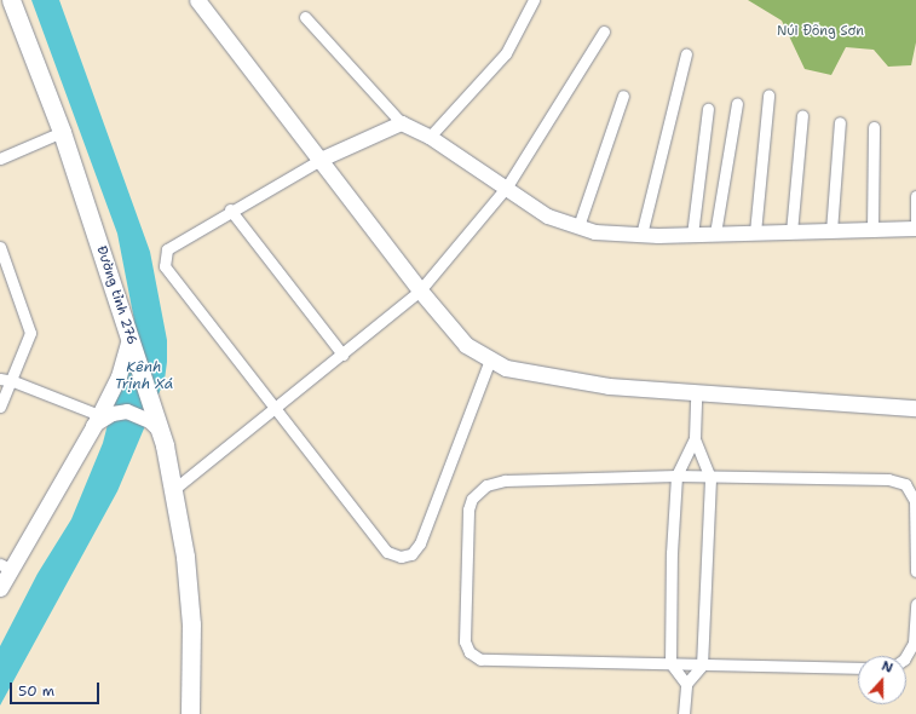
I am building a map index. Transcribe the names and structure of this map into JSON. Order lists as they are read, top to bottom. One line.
{"streets":{"main road":["Đường tỉnh 276"]},"water":["Kênh Trịnh Xá"],"parks":["Núi Đông Sơn"],"scale_bar":"50 m","north":"top"}
